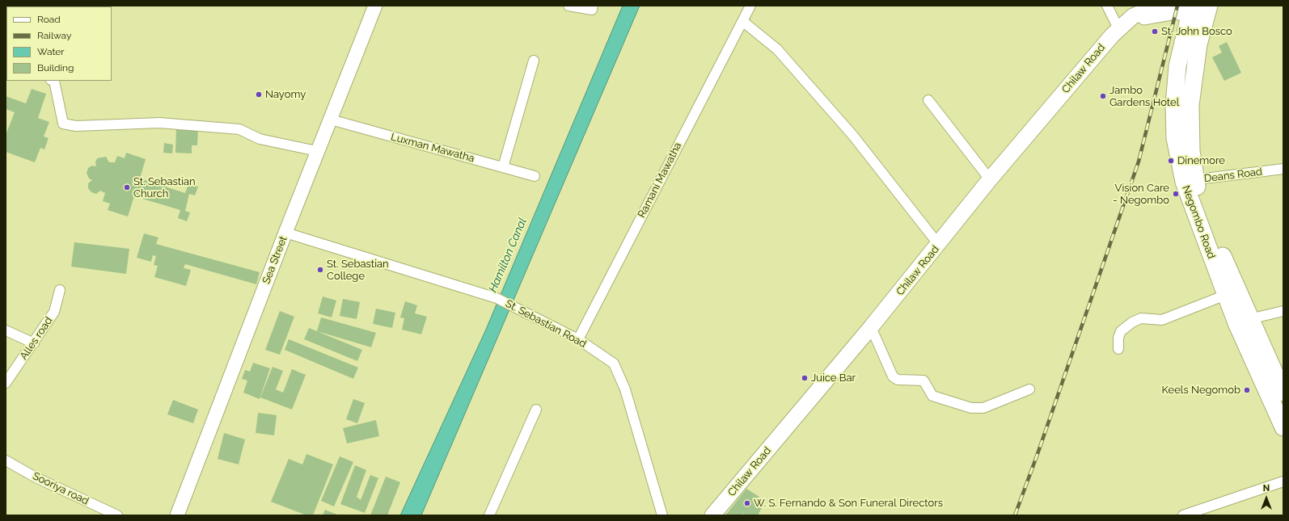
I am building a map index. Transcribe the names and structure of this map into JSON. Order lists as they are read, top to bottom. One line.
{"streets":{"highway":["Negombo Road"],"main road":["Chilaw Road"],"street":["Luxman Mawatha","Deans Road","Ramani Mawatha","Sea Street","St. Sebastian Road","Alles road","Sooriya road"]},"crossings":[["Luxman Mawatha","Sea Street"],["Deans Road","Negombo Road"],["Ramani Mawatha","St. Sebastian Road"],["Sea Street","St. Sebastian Road"]],"water":["Hamilton Canal"],"places":["St. John Bosco","Nayomy","Jambo Gardens Hotel","Dinemore","St. Sebastian Church","Vision Care - Negombo","St. Sebastian College","Juice Bar","Keels Negomob","W. S. Fernando & Son Funeral Directors"],"legend":["Road","Railway","Water","Building"],"north":"top"}
